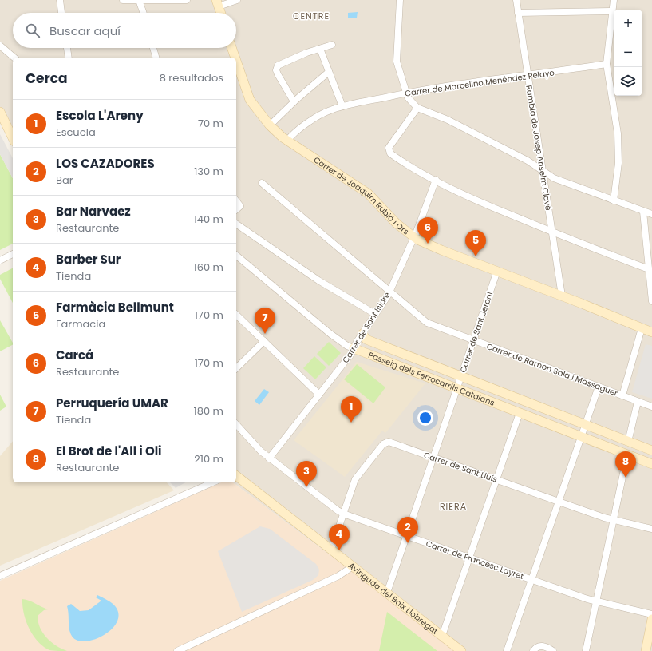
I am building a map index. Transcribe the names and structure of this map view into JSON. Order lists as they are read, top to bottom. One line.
{"streets":{"street":["Carrer de Marcelino Menéndez Pelayo","Rambla de Josep Anselm Clavé","Carrer de Joaquim Rubió i Ors","Carrer de Sant Isidre","Carrer de Sant Jeroni","Carrer de Ramon Sala i Massaguer","Passeig dels Ferrocarrils Catalans","Carrer de Sant Lluís","Carrer de Francesc Layret","Avinguda del Baix Llobregat"]},"crossings":[["Carrer de Marcelino Menéndez Pelayo","Rambla de Josep Anselm Clavé"],["Carrer de Marcelino Menéndez Pelayo","Carrer de Joaquim Rubió i Ors"],["Rambla de Josep Anselm Clavé","Carrer de Joaquim Rubió i Ors"],["Carrer de Joaquim Rubió i Ors","Carrer de Sant Isidre"],["Carrer de Joaquim Rubió i Ors","Carrer de Sant Jeroni"],["Carrer de Sant Isidre","Carrer de Ramon Sala i Massaguer"],["Carrer de Sant Isidre","Passeig dels Ferrocarrils Catalans"],["Carrer de Sant Isidre","Carrer de Francesc Layret"],["Carrer de Sant Jeroni","Carrer de Ramon Sala i Massaguer"],["Carrer de Sant Jeroni","Passeig dels Ferrocarrils Catalans"],["Carrer de Sant Jeroni","Carrer de Sant Lluís"],["Carrer de Sant Jeroni","Carrer de Francesc Layret"],["Carrer de Sant Jeroni","Avinguda del Baix Llobregat"],["Carrer de Sant Lluís","Carrer de Francesc Layret"],["Carrer de Sant Lluís","Avinguda del Baix Llobregat"]],"districts":["CENTRE","RIERA"],"page":{"map_buttons":["+","−"],"search":"Buscar aquí","heading":["Cerca","8 resultados"],"list":[{"mark":"1","name":"Escola L'Areny","note":"Escuela","value":"70 m"},{"mark":"2","name":"LOS CAZADORES","note":"Bar","value":"130 m"},{"mark":"3","name":"Bar Narvaez","note":"Restaurante","value":"140 m"},{"mark":"4","name":"Barber Sur","note":"Tienda","value":"160 m"},{"mark":"5","name":"Farmàcia Bellmunt","note":"Farmacia","value":"170 m"},{"mark":"6","name":"Carcá","note":"Restaurante","value":"170 m"},{"mark":"7","name":"Perruquería UMAR","note":"Tienda","value":"180 m"},{"mark":"8","name":"El Brot de l'All i Oli","note":"Restaurante","value":"210 m"}],"pins":["6","5","7","1","8","3","2","4"]}}
